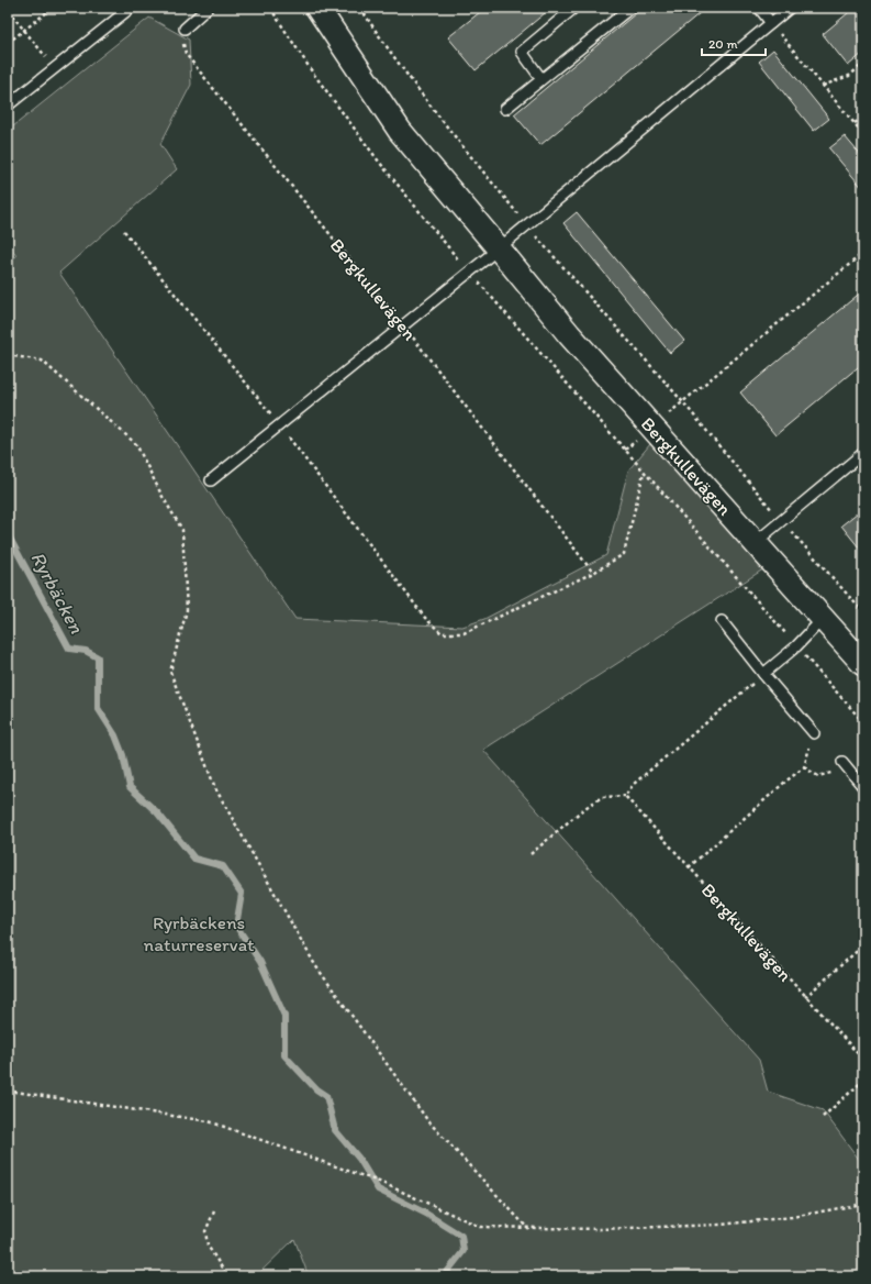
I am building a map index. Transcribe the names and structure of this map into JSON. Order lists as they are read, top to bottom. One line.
{"streets":{"street":["Bergkullevägen"]},"water":["Ryrbäcken"],"parks":["Ryrbäckens naturreservat"],"scale_bar":"20 m"}
